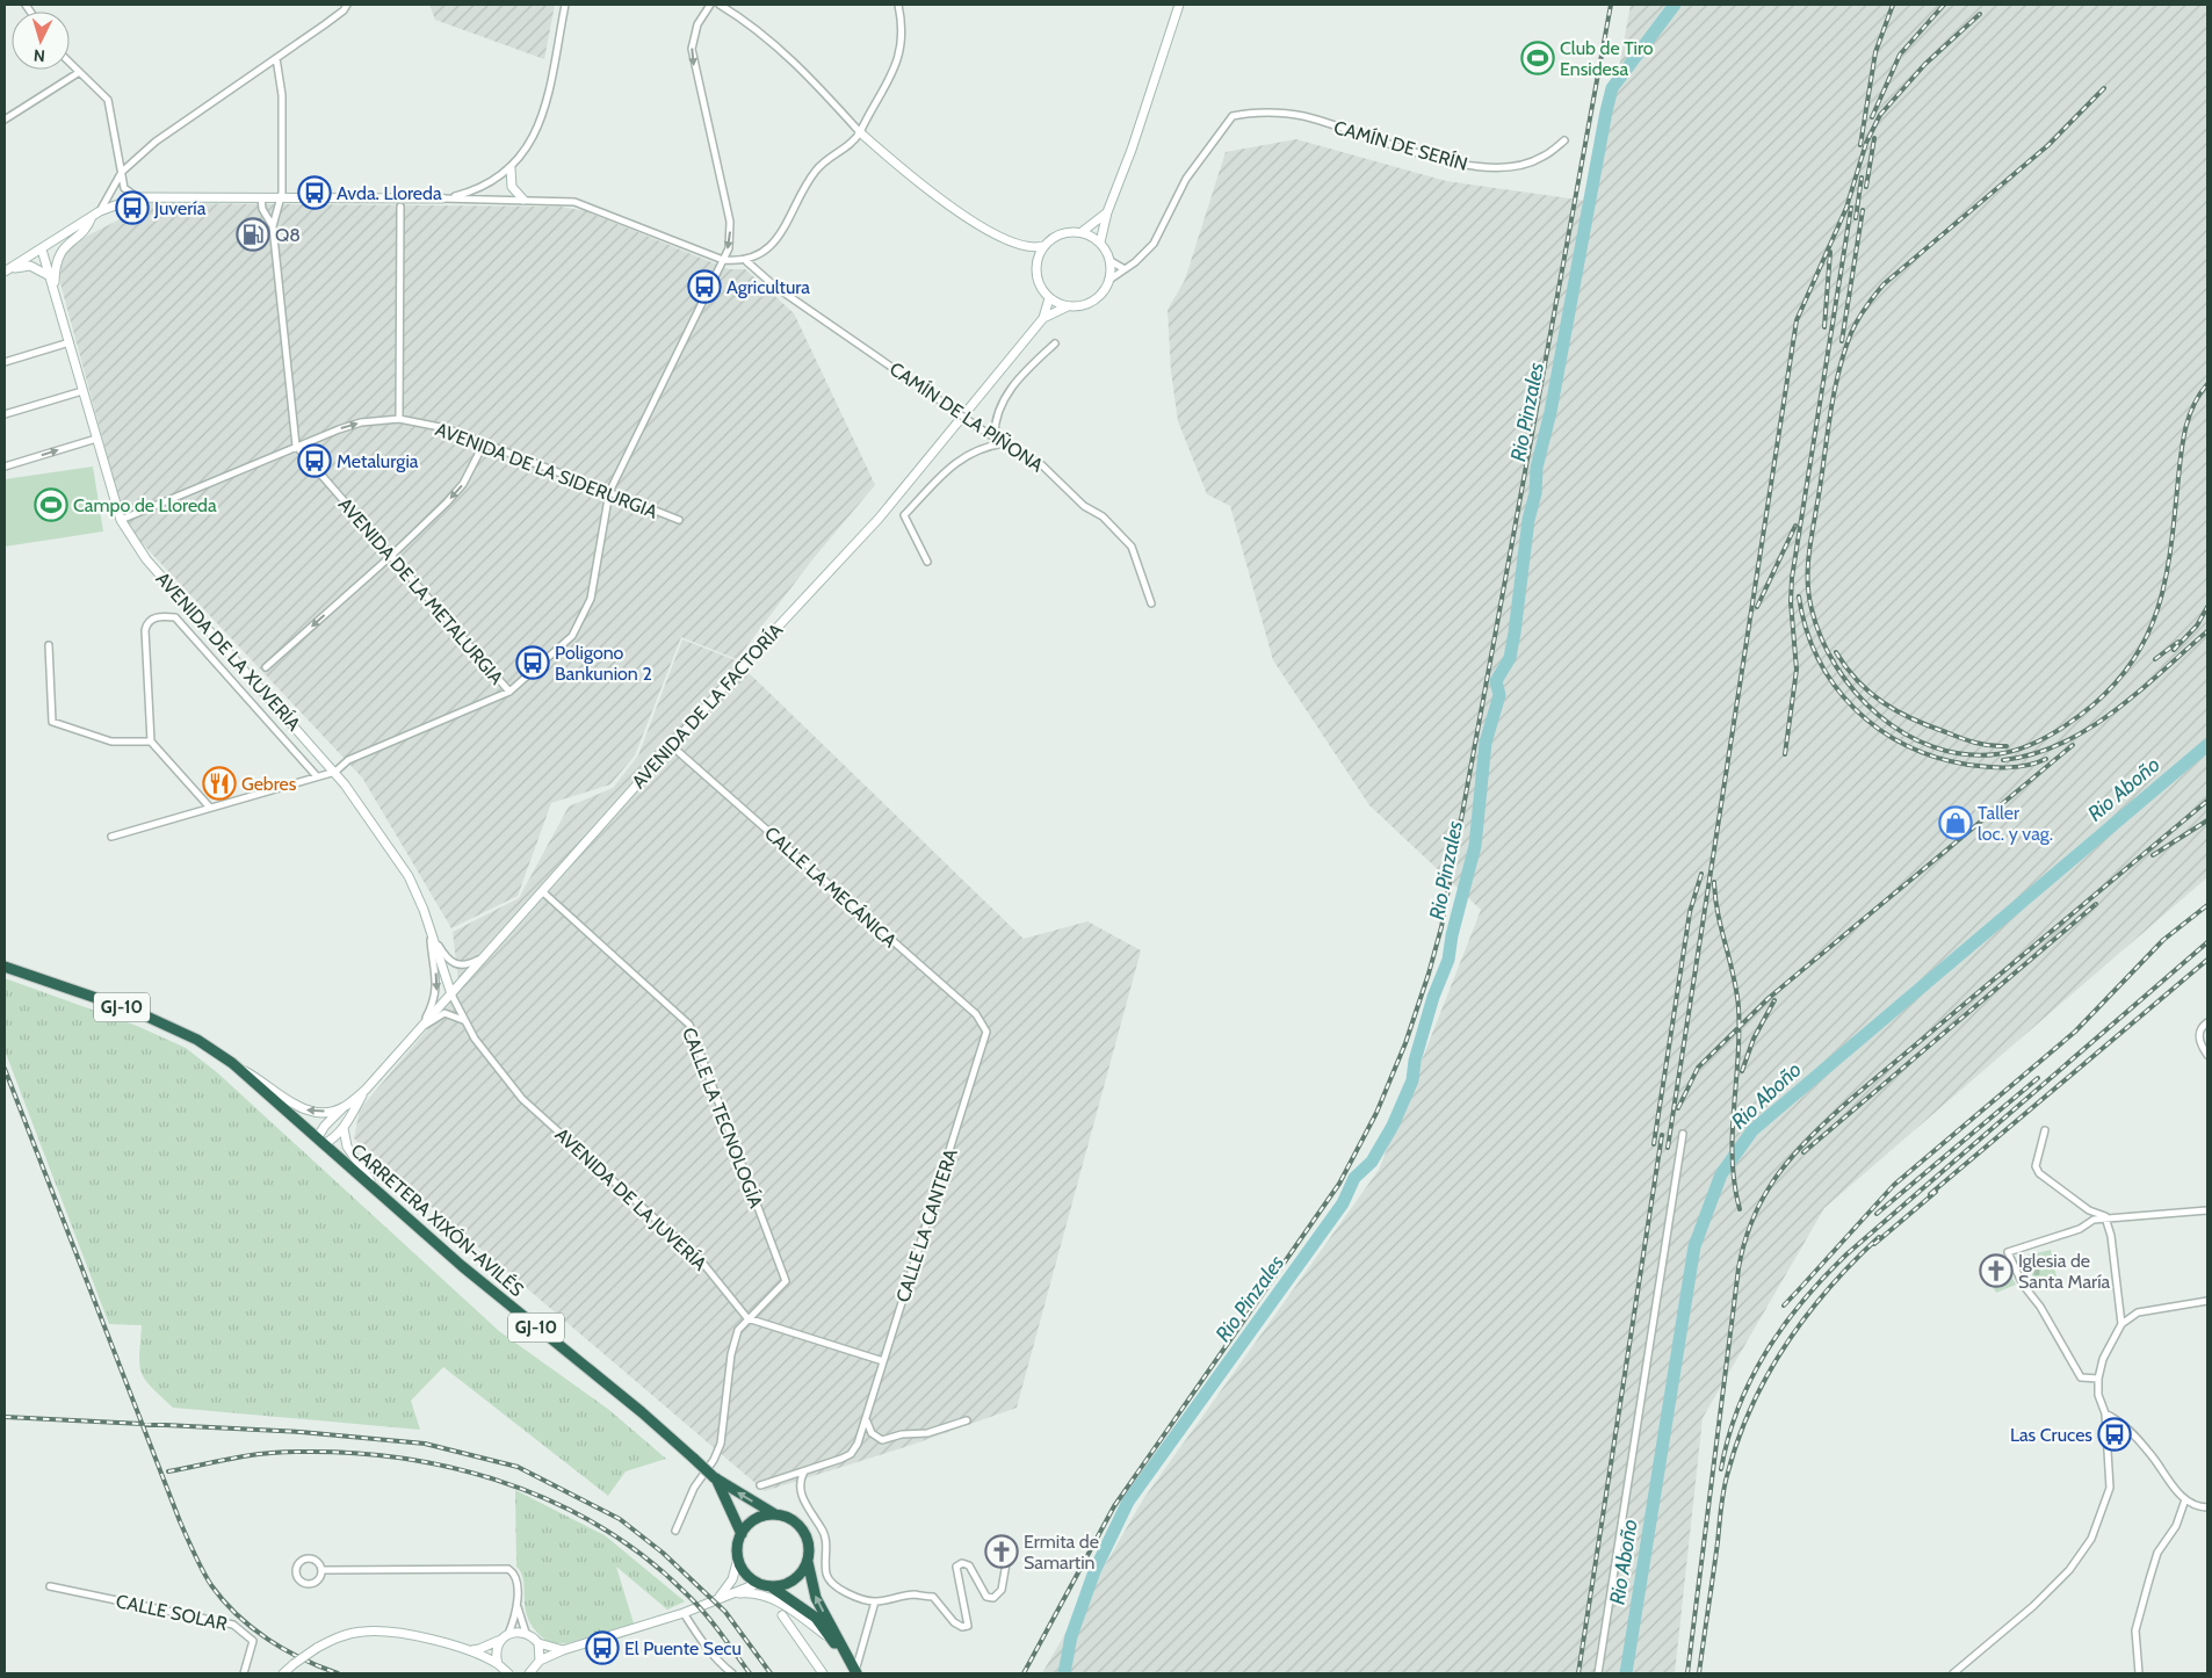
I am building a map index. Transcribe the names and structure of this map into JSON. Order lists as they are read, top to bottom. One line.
{"streets":{"highway":["GJ-10","CARRETERA XIXÓN-AVILÉS"],"street":["CAMÍN DE SERÍN","CAMÍN DE LA PIÑONA","AVENIDA DE LA SIDERURGIA","AVENIDA DE LA METALURGIA","AVENIDA DE LA XUVERÍA","AVENIDA DE LA FACTORÍA","CALLE LA MECÁNICA","CALLE LA TECNOLOGÍA","AVENIDA DE LA JUVERÍA","CALLE LA CANTERA","CALLE SOLAR"]},"crossings":[["AVENIDA DE LA SIDERURGIA","AVENIDA DE LA METALURGIA"],["AVENIDA DE LA SIDERURGIA","AVENIDA DE LA XUVERÍA"],["AVENIDA DE LA XUVERÍA","AVENIDA DE LA FACTORÍA"],["AVENIDA DE LA XUVERÍA","AVENIDA DE LA JUVERÍA"],["AVENIDA DE LA FACTORÍA","CALLE LA MECÁNICA"],["AVENIDA DE LA FACTORÍA","CALLE LA TECNOLOGÍA"],["AVENIDA DE LA FACTORÍA","AVENIDA DE LA JUVERÍA"],["AVENIDA DE LA FACTORÍA","CARRETERA XIXÓN-AVILÉS"],["CALLE LA MECÁNICA","CALLE LA CANTERA"],["GJ-10","CARRETERA XIXÓN-AVILÉS"],["CALLE LA TECNOLOGÍA","AVENIDA DE LA JUVERÍA"]],"water":["Rio Pinzales","Rio Aboño"],"places":{"sports":["Club de Tiro Ensidesa","Campo de Lloreda"],"bus stop":["Avda. Lloreda","Juvería","Agricultura","Metalurgia","Poligono Bankunion 2","Las Cruces","El Puente Secu"],"fuel station":["Q8"],"restaurant":["Gebres"],"shop":["Taller loc. y vag."],"church":["Iglesia de Santa María","Ermita de Samartin"]},"north":"bottom"}
